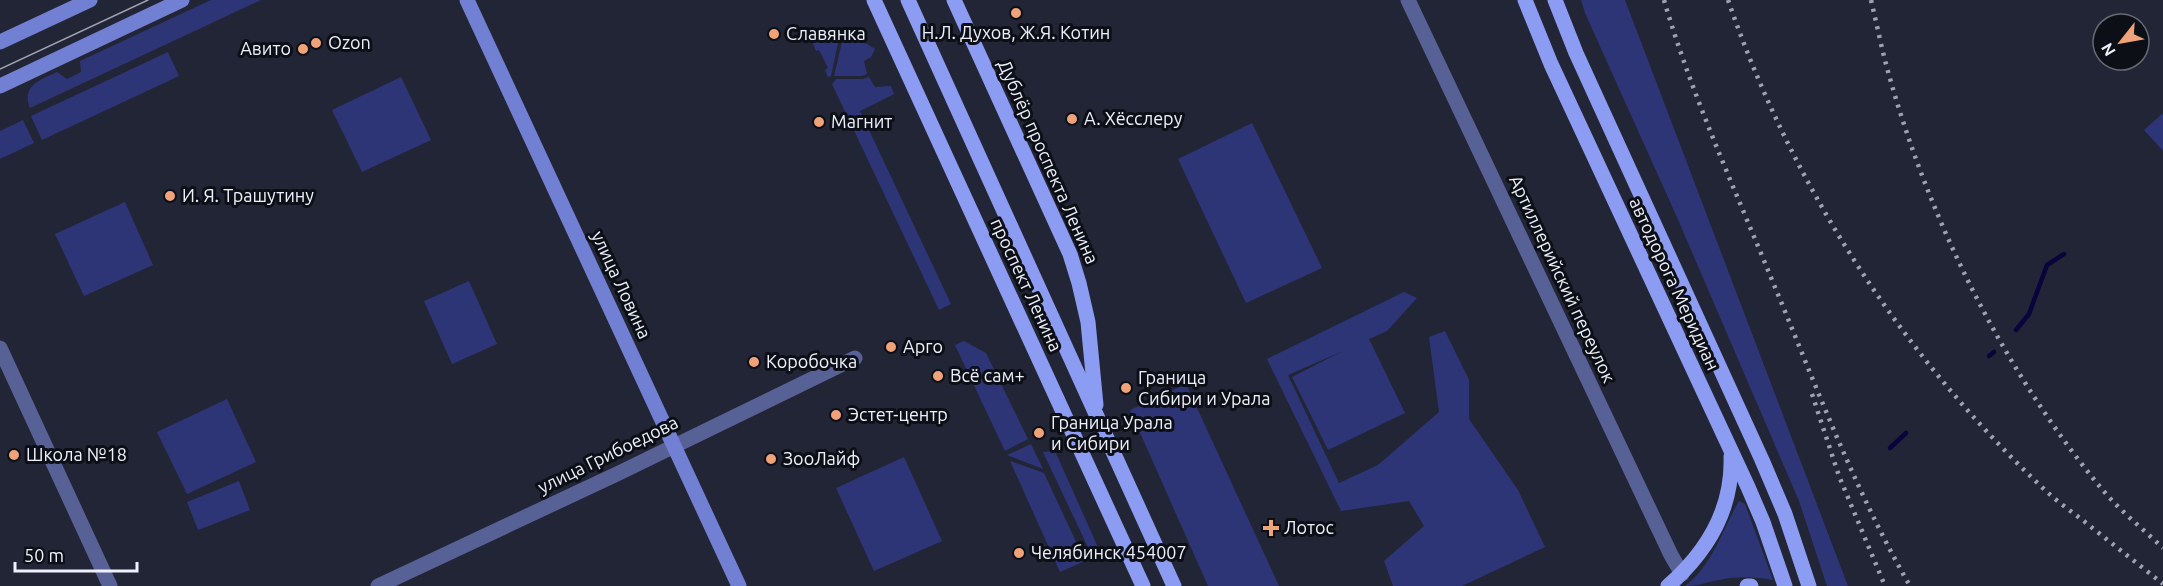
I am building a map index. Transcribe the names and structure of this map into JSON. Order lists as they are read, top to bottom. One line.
{"streets":{"main road":["Дублёр проспекта Ленина","автодорога Меридиан","проспект Ленина"],"street":["Артиллерийский переулок","улица Ловина","улица Грибоедова"]},"crossings":[["Дублёр проспекта Ленина","проспект Ленина"],["улица Ловина","улица Грибоедова"]],"places":{"other":["Н.Л. Духов, Ж.Я. Котин","Славянка","Ozon","Авито","А. Хёсслеру","Магнит","И. Я. Трашутину","Арго","Коробочка","Всё сам+","Граница Сибири и Урала","Эстет-центр","Граница Урала и Сибири","Школа №18","ЗооЛайф","Челябинск 454007"],"health":["Лотос"]},"scale_bar":"50 m","north":"bottom left"}
